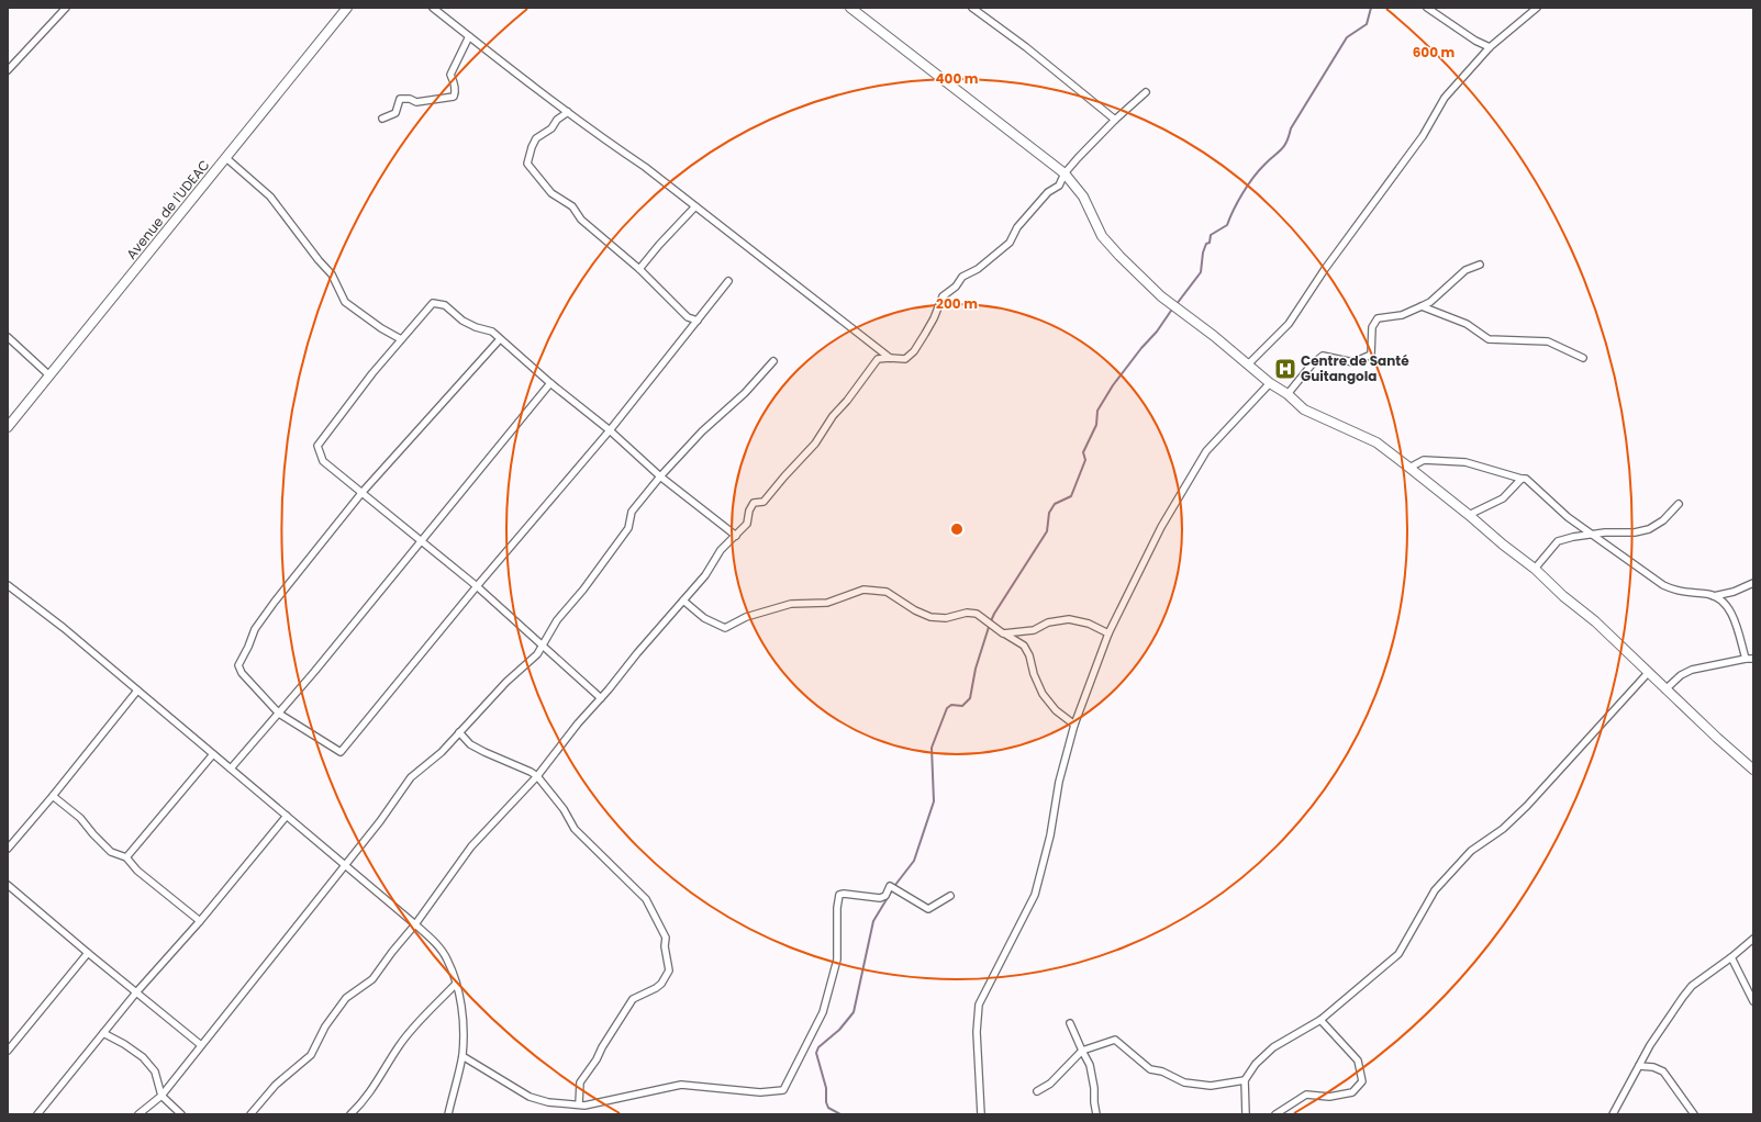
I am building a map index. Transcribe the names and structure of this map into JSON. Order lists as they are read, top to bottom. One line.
{"streets":{"street":["Avenue de I'UDEAC"]},"places":{"hospital":["Centre de Santé Guitangola"]},"rings":["600 m","400 m","200 m"]}
